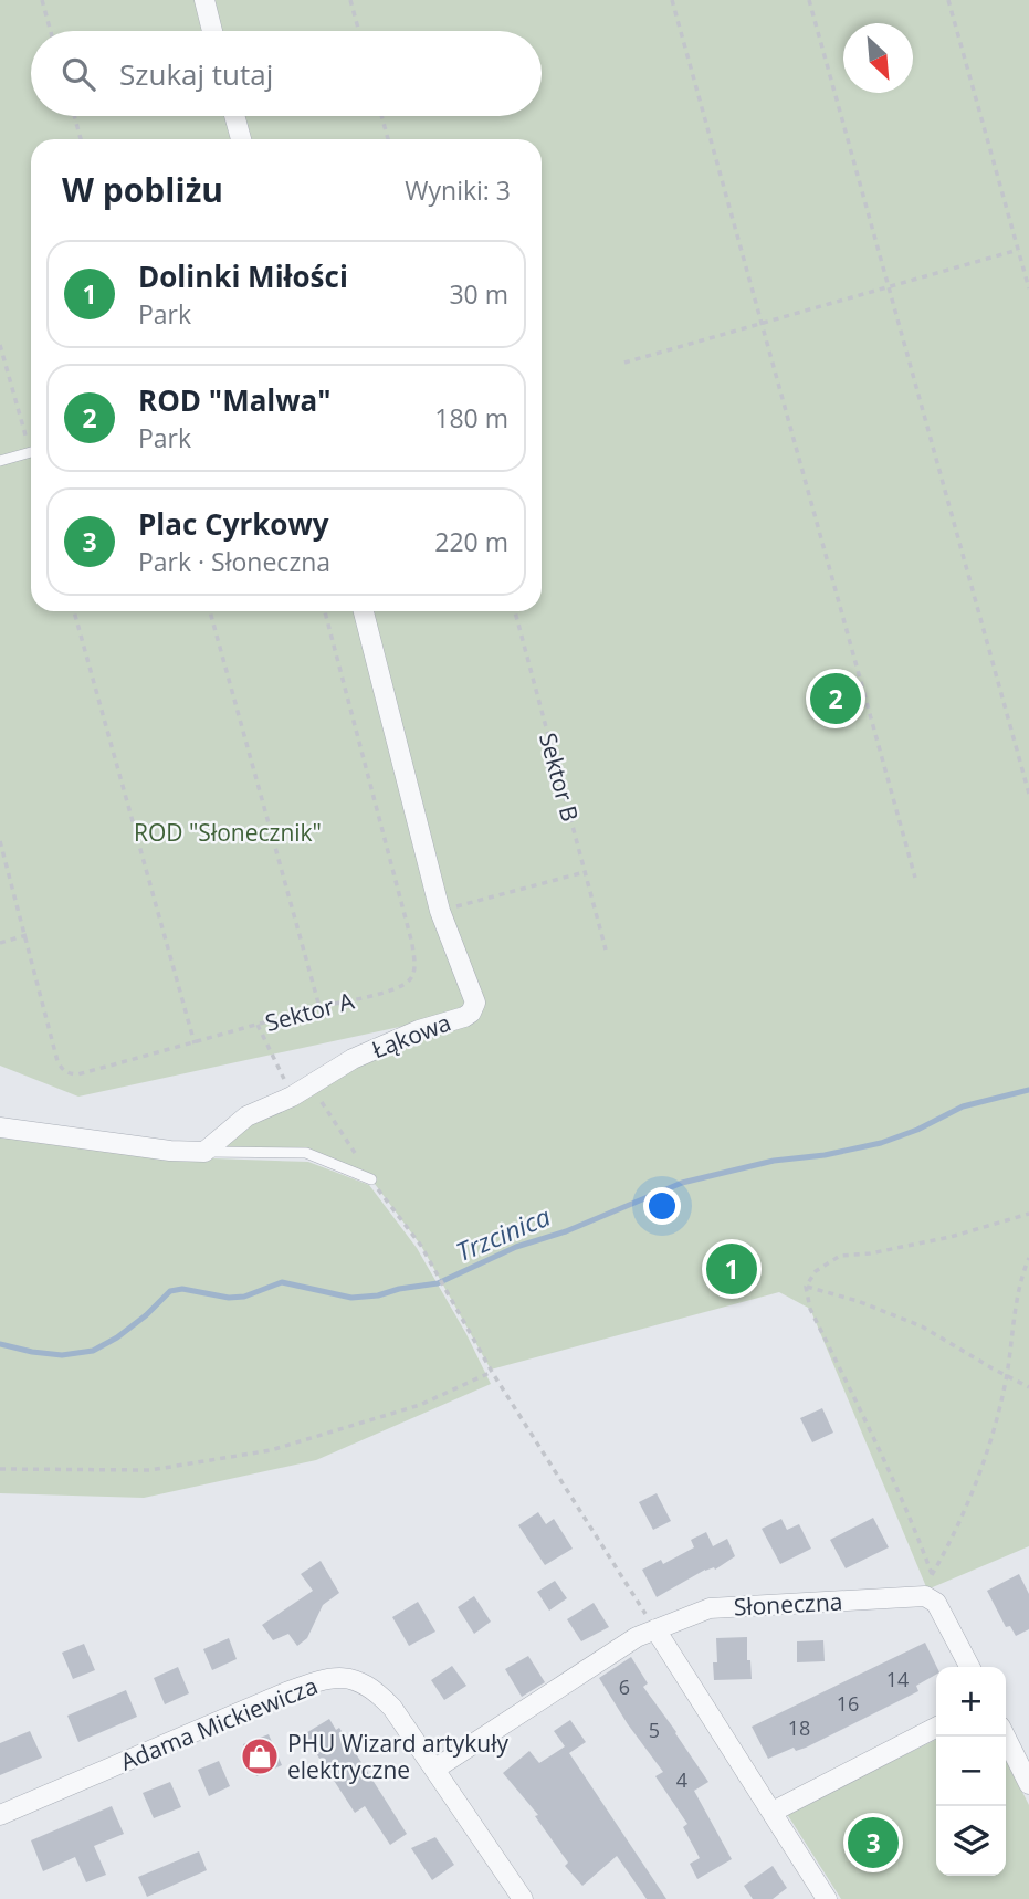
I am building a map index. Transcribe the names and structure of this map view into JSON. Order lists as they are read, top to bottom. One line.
{"streets":{"street":["Łąkowa","Słoneczna","Adama Mickiewicza"],"path":["Sektor B","Sektor A"]},"crossings":[["Słoneczna","Adama Mickiewicza"]],"water":["Trzcinica"],"parks":["ROD \"Słonecznik\""],"places":{"shop":["PHU Wizard artykuły elektryczne"]},"house_numbers":["14","6","16","18","5","4"],"north":"bottom right","page":{"search":"Szukaj tutaj","heading":["W pobliżu","Wyniki: 3"],"list":[{"mark":"1","name":"Dolinki Miłości","note":"Park","value":"30 m"},{"mark":"2","name":"ROD \"Malwa\"","note":"Park","value":"180 m"},{"mark":"3","name":"Plac Cyrkowy","note":"Park · Słoneczna","value":"220 m"}],"pins":["2","1","3"],"map_buttons":["+","−"]}}
